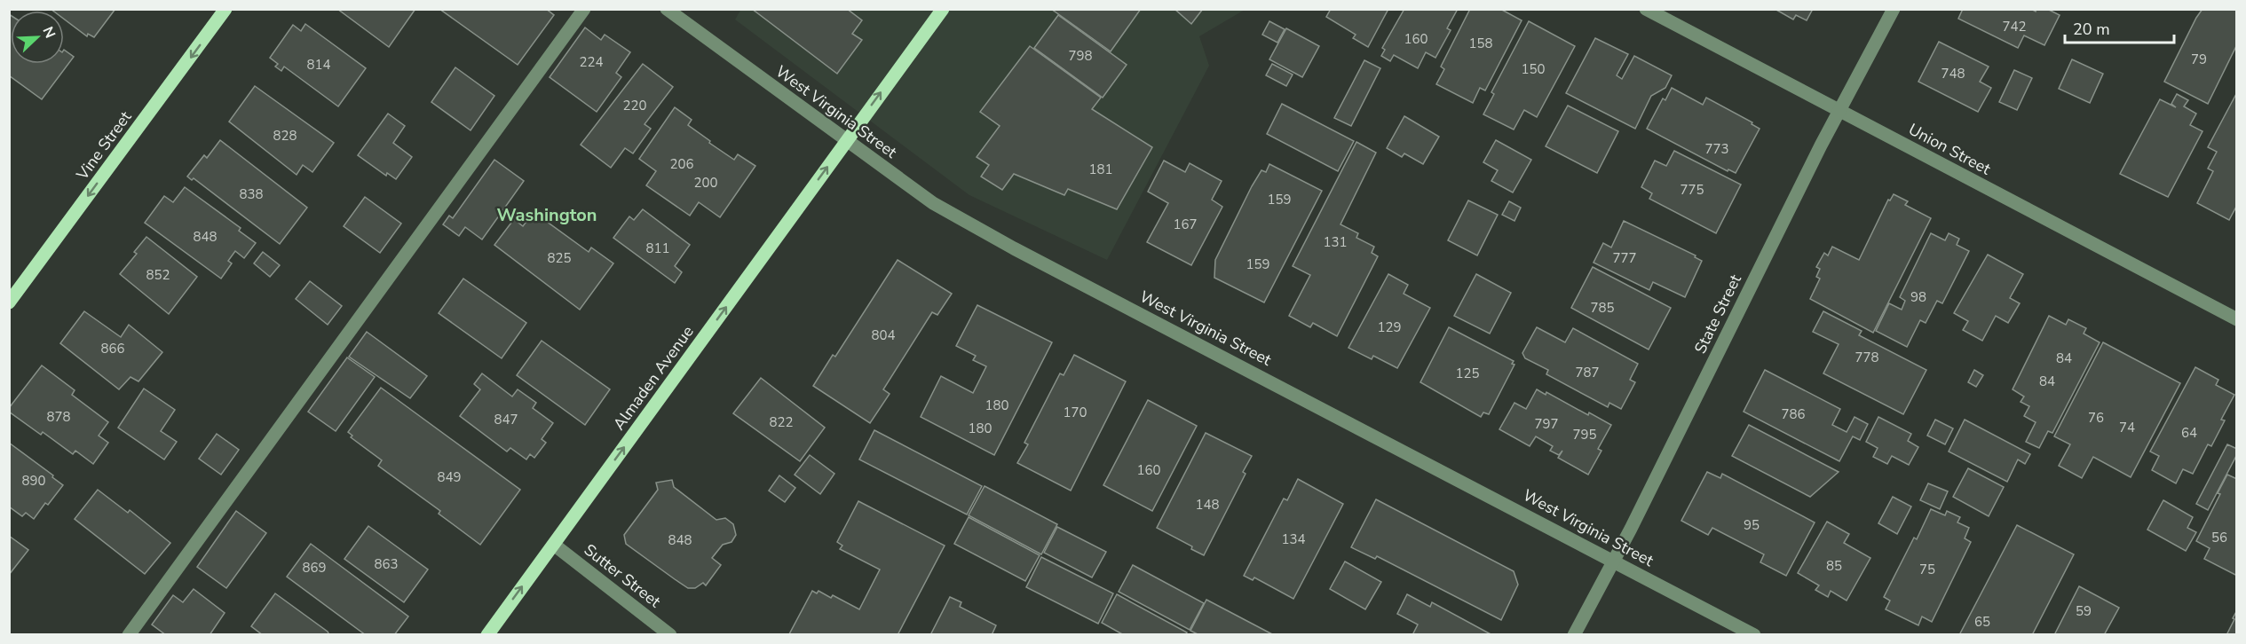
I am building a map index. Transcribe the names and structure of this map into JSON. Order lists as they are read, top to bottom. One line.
{"streets":{"main road":["Vine Street","Almaden Avenue"],"street":["West Virginia Street","Union Street","State Street","Sutter Street"]},"crossings":[["West Virginia Street","State Street"],["West Virginia Street","Almaden Avenue"],["Union Street","State Street"],["Almaden Avenue","Sutter Street"]],"one_way":["Vine Street","Almaden Avenue"],"districts":["Washington"],"house_numbers":["742","160","158","798","79","224","814","150","748","220","828","773","206","181","200","775","838","159","167","848","131","811","825","777","159","852","98","785","129","804","866","778","84","787","125","84","180","170","786","878","76","847","822","797","74","180","64","795","160","849","890","148","95","56","134","848","863","85","869","75","59","65"],"scale_bar":"20 m","north":"top right"}
